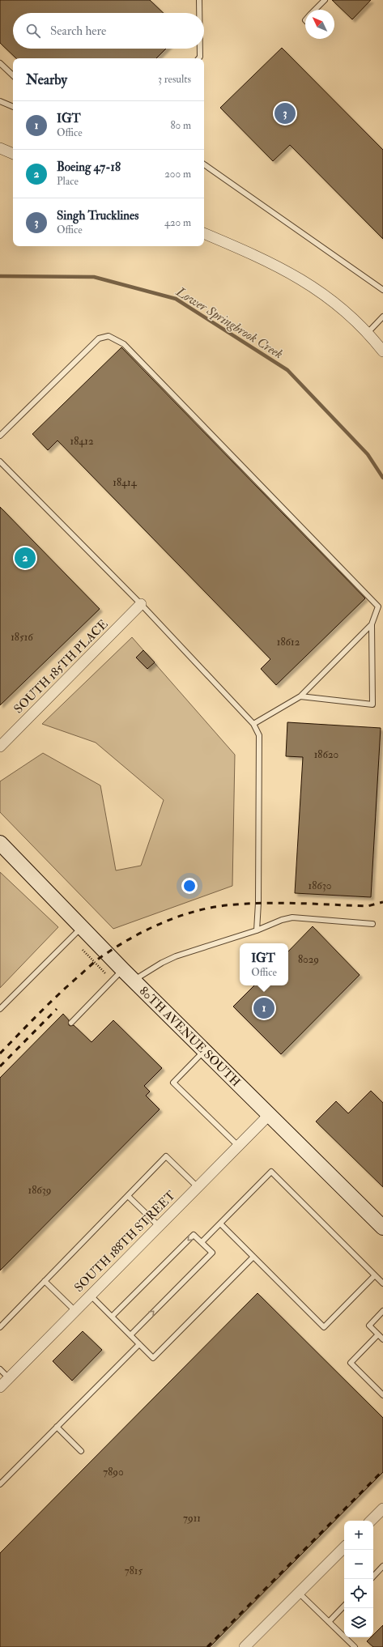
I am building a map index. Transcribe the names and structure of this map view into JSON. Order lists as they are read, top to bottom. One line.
{"streets":{"street":["SOUTH 185TH PLACE","80TH AVENUE SOUTH","SOUTH 188TH STREET"]},"crossings":[["80TH AVENUE SOUTH","SOUTH 188TH STREET"]],"water":["Lower Springbrook Creek"],"house_numbers":["18412","18414","18516","18612","18620","18630","8029","18639","7890","7911","7815"],"north":"top left","page":{"search":"Search here","heading":["Nearby","3 results"],"list":[{"mark":"1","name":"IGT","note":"Office","value":"80 m"},{"mark":"2","name":"Boeing 47-18","note":"Place","value":"200 m"},{"mark":"3","name":"Singh Trucklines","note":"Office","value":"420 m"}],"pins":["3","2","1"],"popup":["IGT","Office"],"map_buttons":["+","−"]}}
